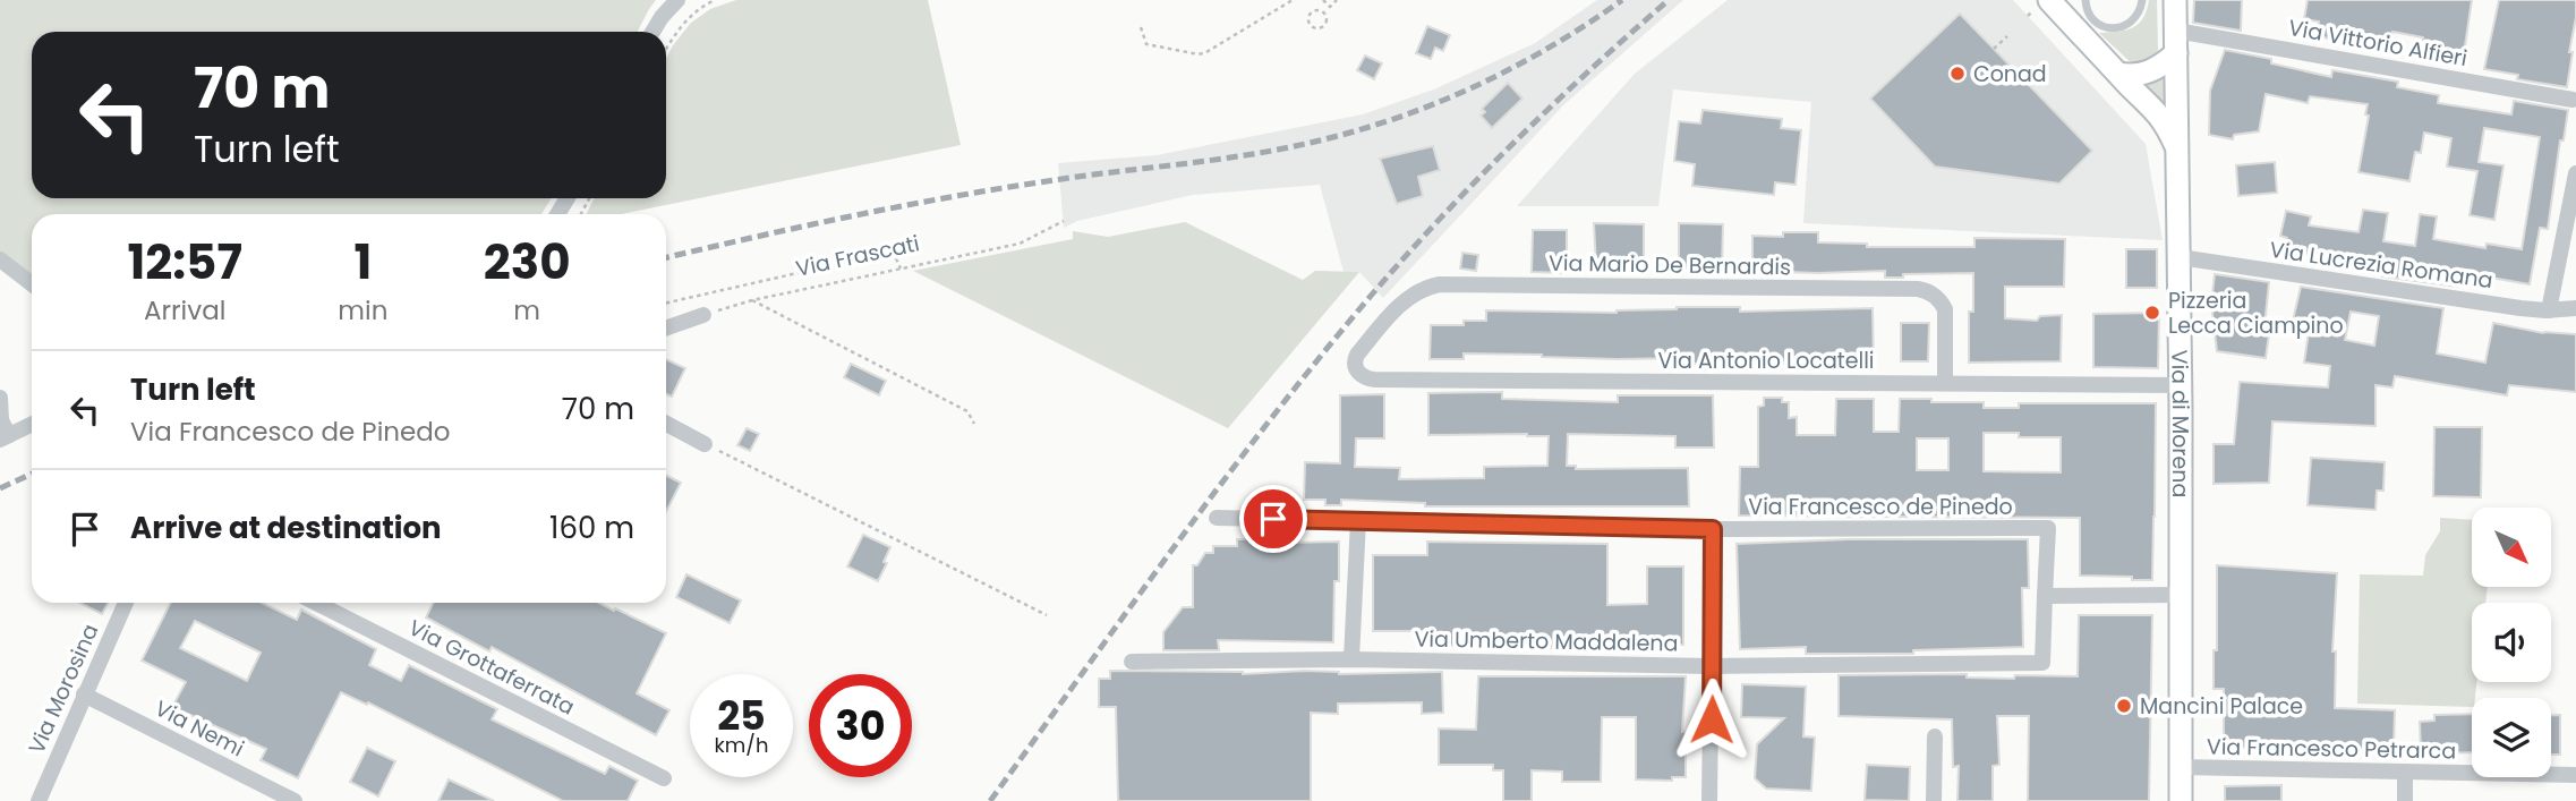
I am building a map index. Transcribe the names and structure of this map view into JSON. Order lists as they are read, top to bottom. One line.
{"streets":{"street":["Via Vittorio Alfieri","Via Mario De Bernardis","Via Lucrezia Romana","Via Antonio Locatelli","Via di Morena","Via Francesco de Pinedo","Via Umberto Maddalena","Via Grottaferrata","Via Morosina","Via Nemi","Via Francesco Petrarca"],"path":["Via Frascati"]},"crossings":[["Via Vittorio Alfieri","Via di Morena"],["Via Mario De Bernardis","Via Antonio Locatelli"],["Via Lucrezia Romana","Via di Morena"],["Via Antonio Locatelli","Via di Morena"],["Via di Morena","Via Francesco Petrarca"],["Via Francesco de Pinedo","Via Umberto Maddalena"],["Via Morosina","Via Nemi"]],"places":["Conad","Pizzeria Lecca Ciampino","Mancini Palace"],"north":"bottom right","page":{"turn":["70 m","Turn left"],"eta":["12:57","Arrival","1","min","230","m"],"list":[{"name":"Turn left","note":"Via Francesco de Pinedo","value":"70 m"},{"name":"Arrive at destination","value":"160 m"}],"speed":"25 km/h","limit":"30"}}
